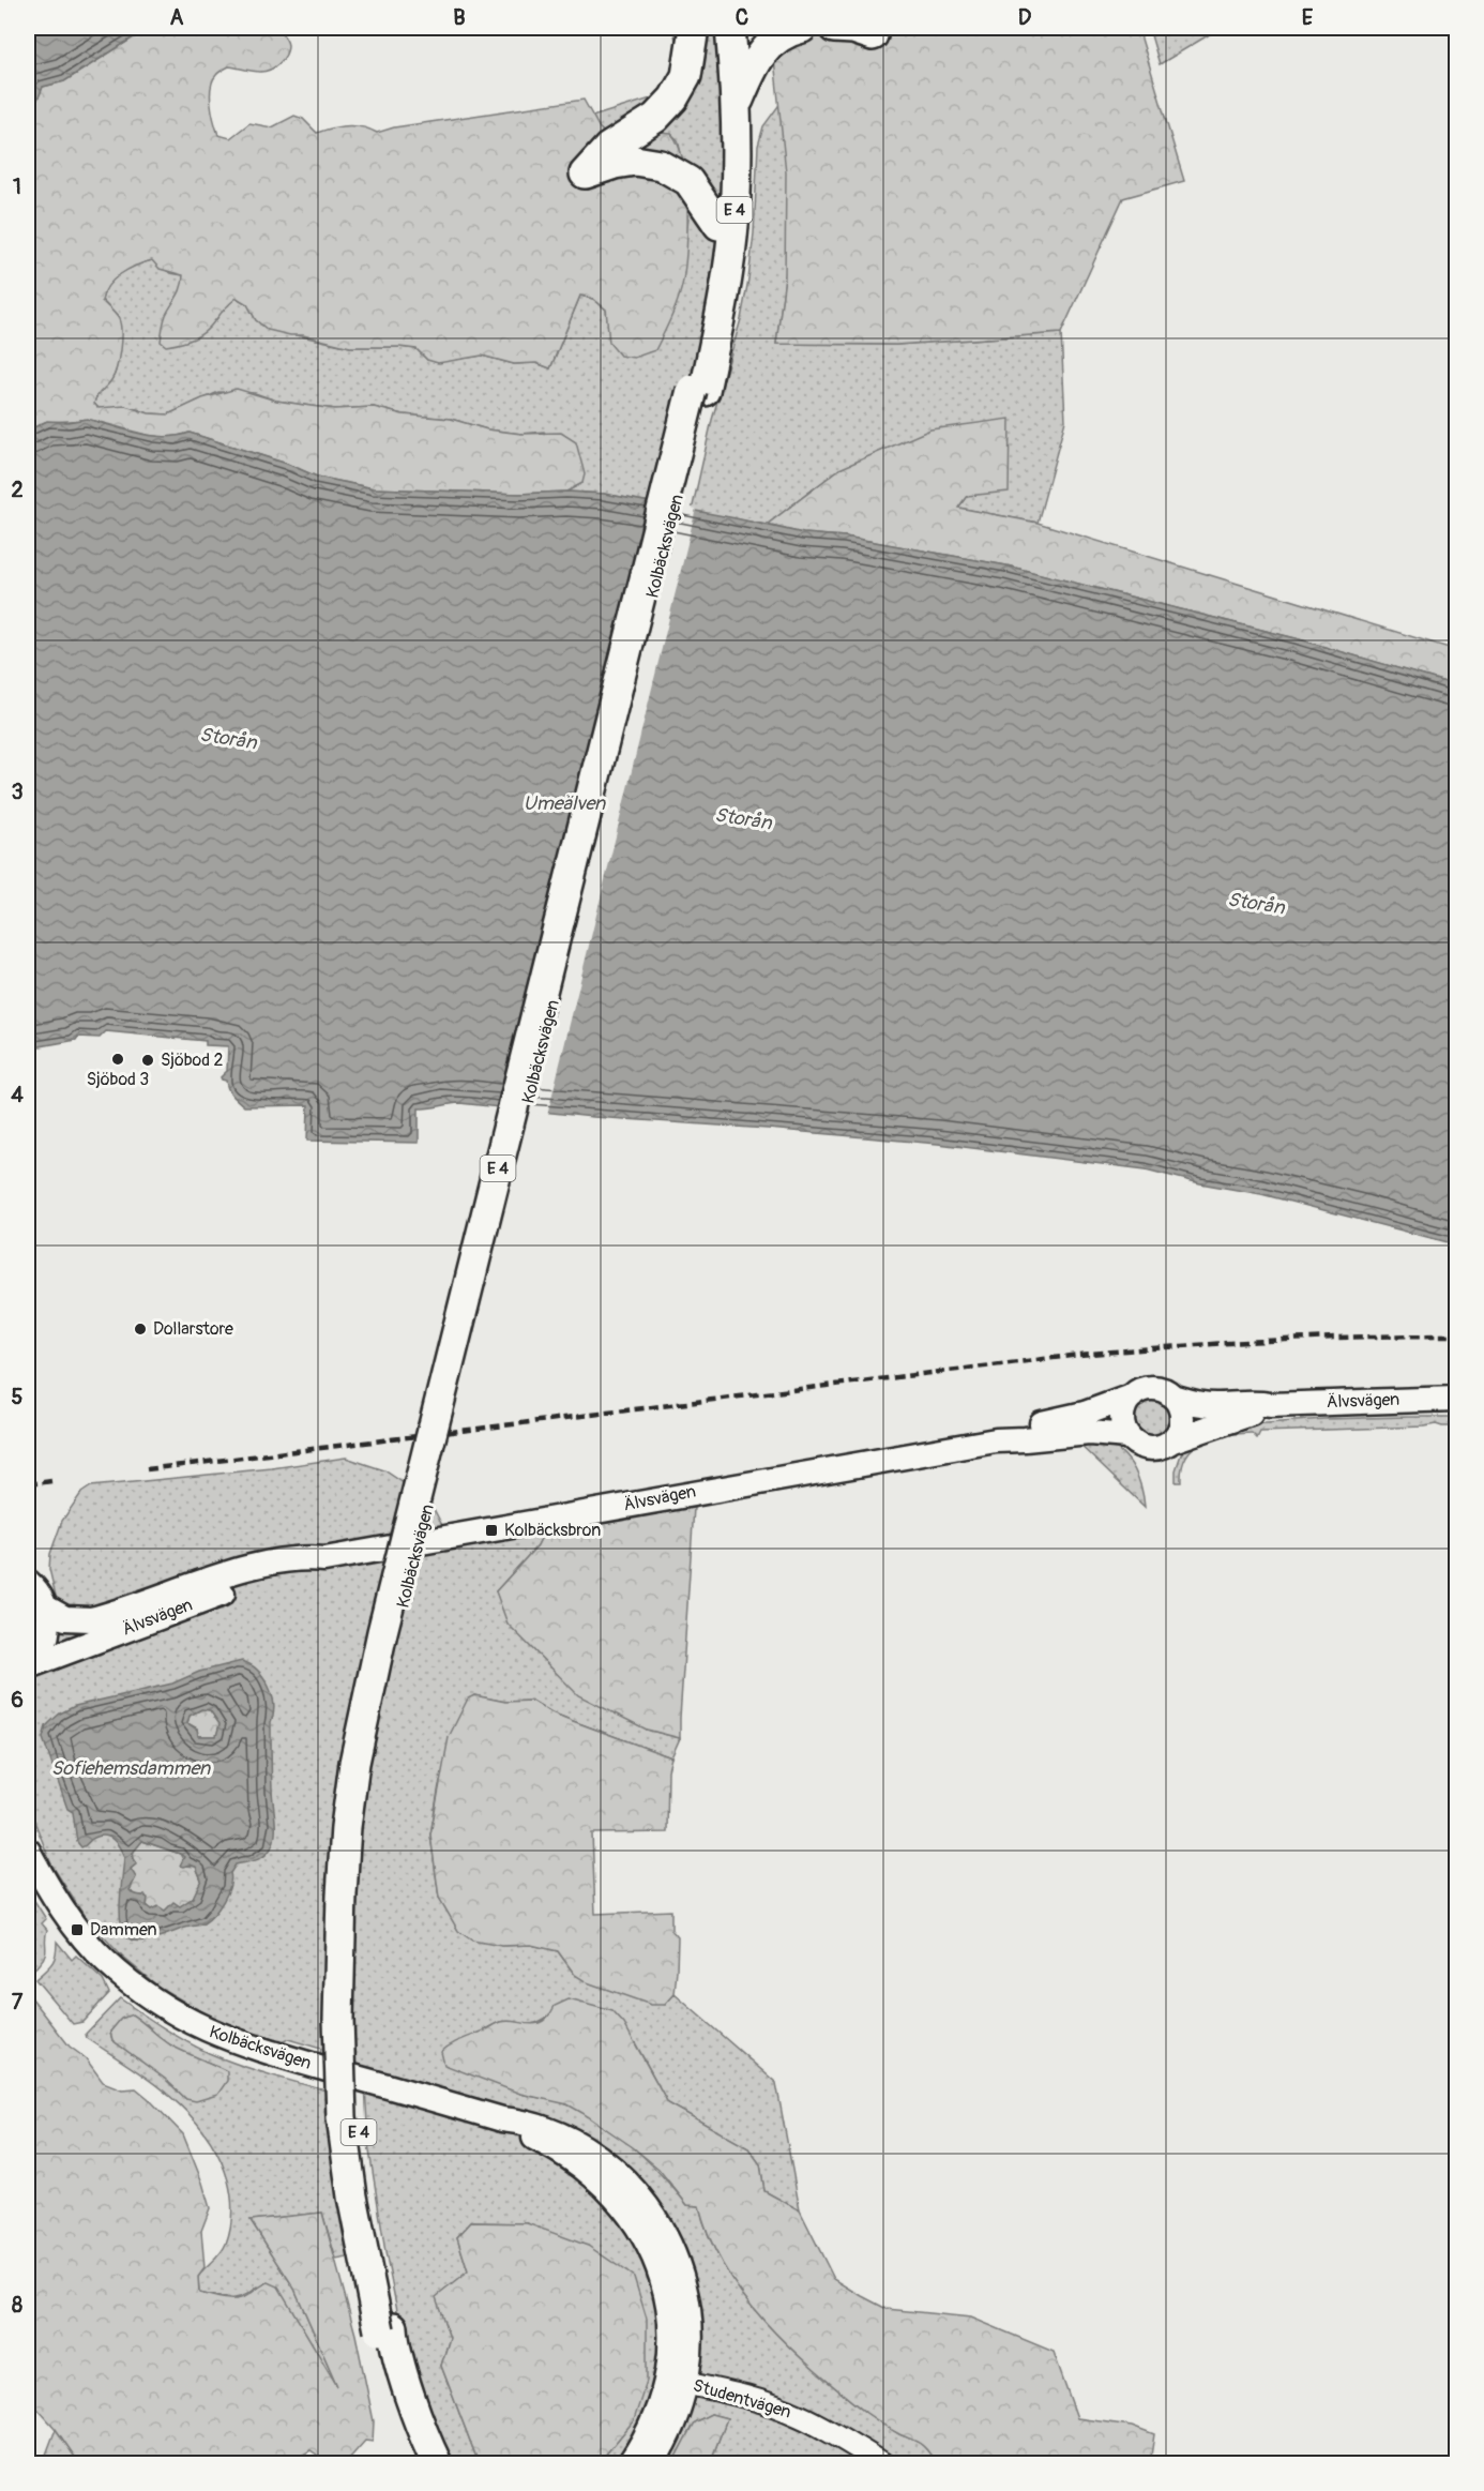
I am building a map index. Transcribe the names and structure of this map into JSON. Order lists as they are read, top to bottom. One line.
{"streets":{"highway":["E 4","Kolbäcksvägen"],"main road":["Älvsvägen"],"street":["Studentvägen"]},"crossings":[["Kolbäcksvägen","Studentvägen"]],"water":["Storån","Umeälven","Sofiehemsdammen"],"places":{"other":["Sjöbod 3","Sjöbod 2","Dollarstore"],"transit":["Kolbäcksbron","Dammen"]},"grid":{"columns":["A","B","C","D","E"],"rows":["1","2","3","4","5","6","7","8"]}}
